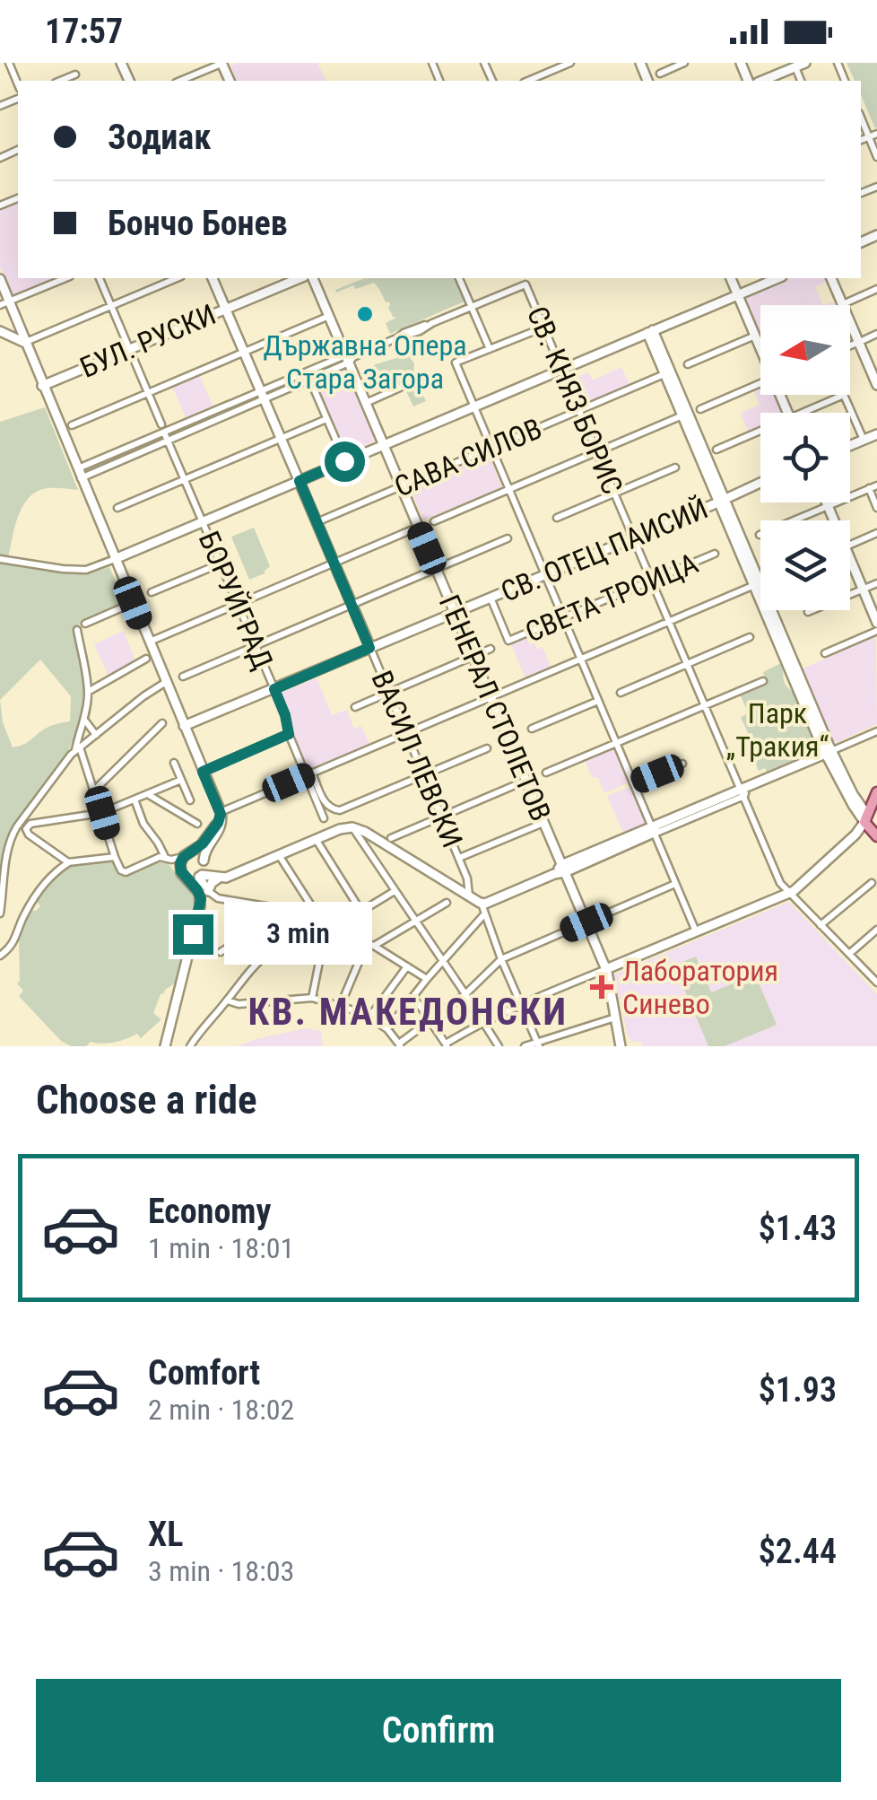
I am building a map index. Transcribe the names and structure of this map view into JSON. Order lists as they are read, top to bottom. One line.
{"streets":{"street":["БУЛ. РУСКИ","СВ. КНЯЗ БОРИС","САВА СИЛОВ","СВ. ОТЕЦ ПАИСИЙ","СВЕТА ТРОИЦА","БОРУЙГРАД","ГЕНЕРАЛ СТОЛЕТОВ","ВАСИЛ ЛЕВСКИ"]},"crossings":[["БУЛ. РУСКИ","ВАСИЛ ЛЕВСКИ"],["СВ. КНЯЗ БОРИС","САВА СИЛОВ"],["СВ. КНЯЗ БОРИС","СВ. ОТЕЦ ПАИСИЙ"],["СВ. КНЯЗ БОРИС","СВЕТА ТРОИЦА"],["САВА СИЛОВ","ГЕНЕРАЛ СТОЛЕТОВ"],["САВА СИЛОВ","ВАСИЛ ЛЕВСКИ"],["СВ. ОТЕЦ ПАИСИЙ","СВЕТА ТРОИЦА"],["СВ. ОТЕЦ ПАИСИЙ","БОРУЙГРАД"],["СВ. ОТЕЦ ПАИСИЙ","ГЕНЕРАЛ СТОЛЕТОВ"],["СВ. ОТЕЦ ПАИСИЙ","ВАСИЛ ЛЕВСКИ"],["СВЕТА ТРОИЦА","ГЕНЕРАЛ СТОЛЕТОВ"],["СВЕТА ТРОИЦА","ВАСИЛ ЛЕВСКИ"]],"districts":["КВ. МАКЕДОНСКИ"],"parks":["Парк „Тракия“"],"places":{"other":["Държавна Опера Стара Загора"],"health":["Лаборатория Синево"]},"north":"left","page":{"status":"17:57","banner":["Зодиак","Бончо Бонев"],"bubble":"3 min","heading":"Choose a ride","list":[{"name":"Economy","note":"1 min · 18:01","value":"$1.43"},{"name":"Comfort","note":"2 min · 18:02","value":"$1.93"},{"name":"XL","note":"3 min · 18:03","value":"$2.44"}],"buttons":"Confirm"}}
